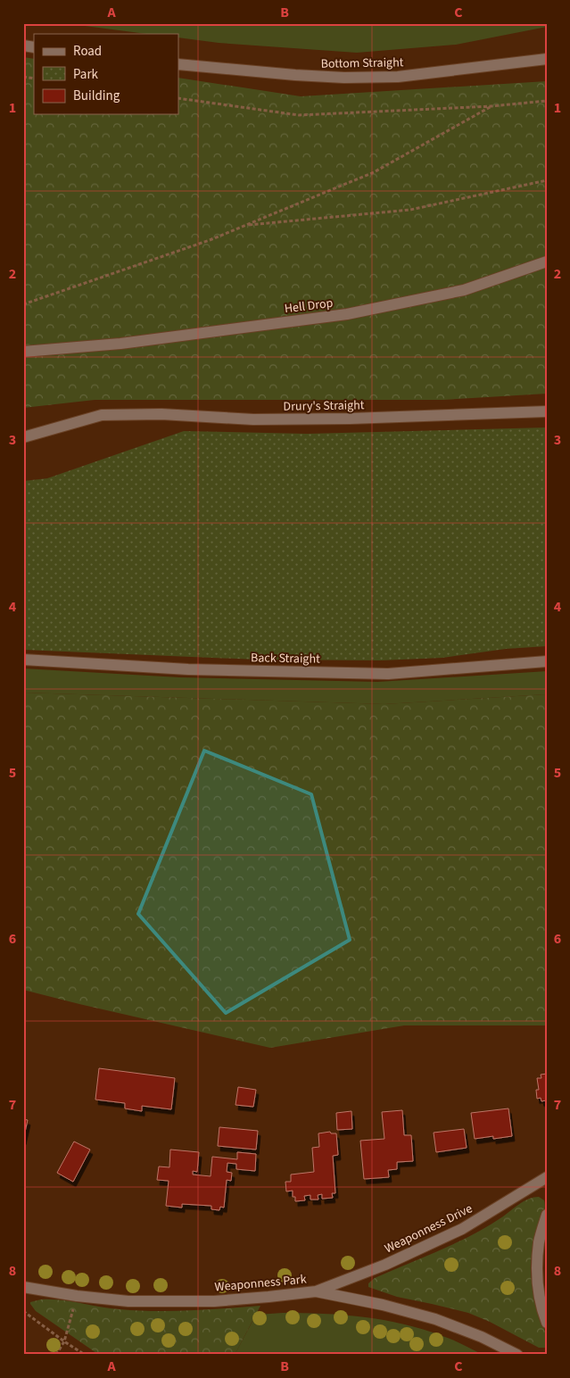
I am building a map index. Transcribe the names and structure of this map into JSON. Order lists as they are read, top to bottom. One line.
{"streets":{"street":["Bottom Straight","Hell Drop","Drury's Straight","Back Straight","Weaponness Drive","Weaponness Park"]},"crossings":[["Weaponness Drive","Weaponness Park"]],"legend":["Road","Park","Building"],"grid":{"columns":["A","B","C"],"rows":["1","2","3","4","5","6","7","8"]}}
